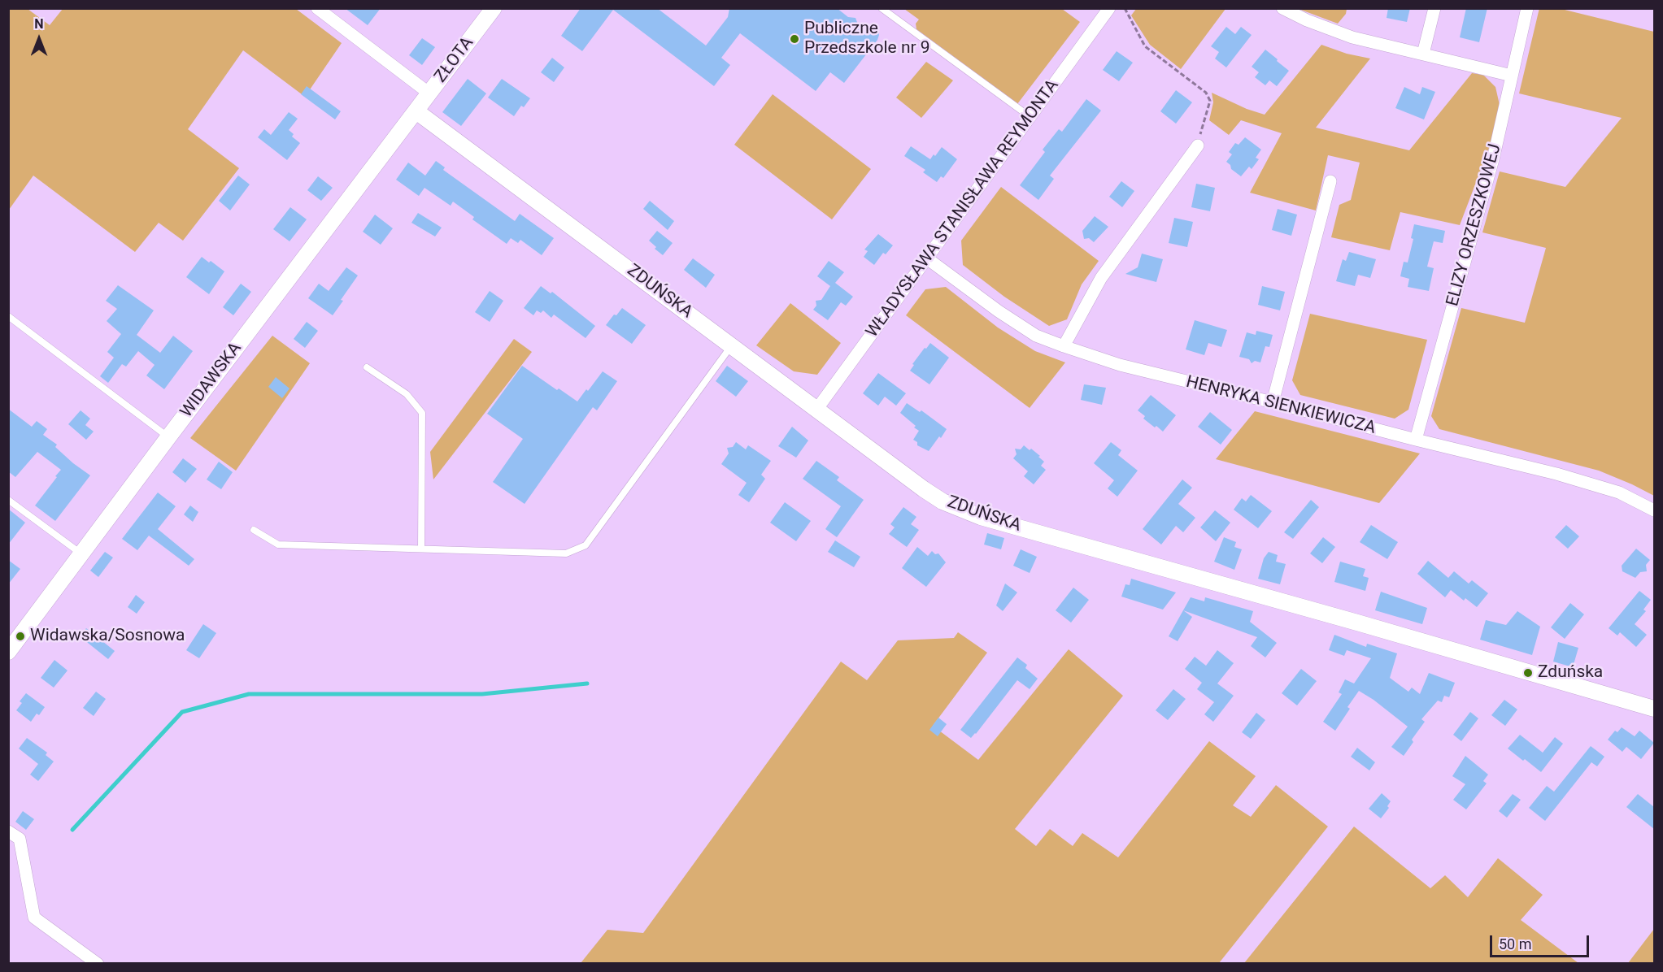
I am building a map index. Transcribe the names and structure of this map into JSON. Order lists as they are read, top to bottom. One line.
{"streets":{"street":["ZŁOTA","WŁADYSŁAWA STANISŁAWA REYMONTA","ELIZY ORZESZKOWEJ","ZDUŃSKA","WIDAWSKA","HENRYKA SIENKIEWICZA"]},"crossings":[["ZŁOTA","ZDUŃSKA"],["ZŁOTA","WIDAWSKA"],["WŁADYSŁAWA STANISŁAWA REYMONTA","ZDUŃSKA"],["WŁADYSŁAWA STANISŁAWA REYMONTA","HENRYKA SIENKIEWICZA"],["ELIZY ORZESZKOWEJ","HENRYKA SIENKIEWICZA"],["ZDUŃSKA","WIDAWSKA"]],"places":["Publiczne Przedszkole nr 9","Widawska/Sosnowa","Zduńska"],"scale_bar":"50 m","north":"top"}
